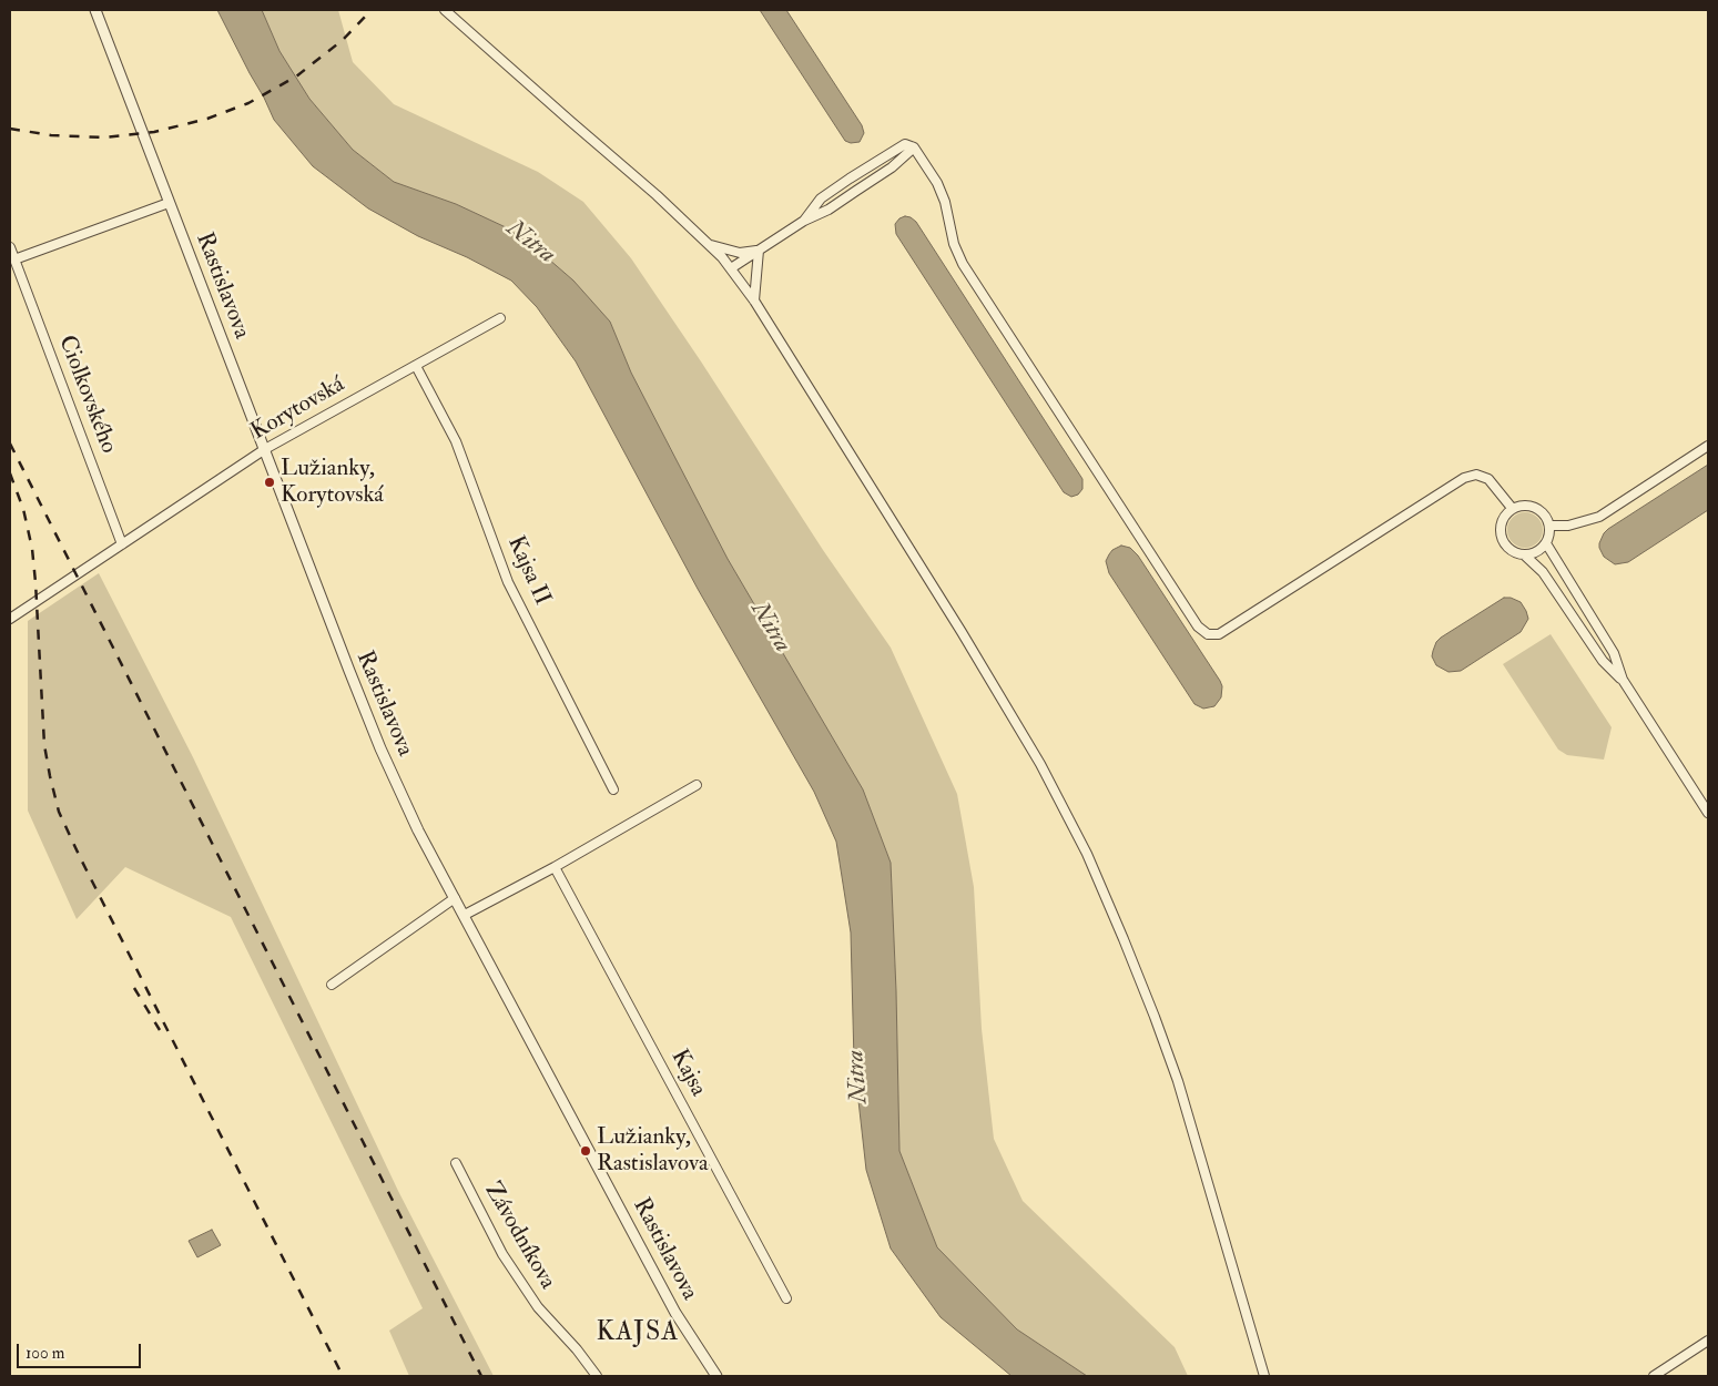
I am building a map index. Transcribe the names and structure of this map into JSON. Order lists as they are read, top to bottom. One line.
{"streets":{"street":["Rastislavova","Ciolkovského","Korytovská","Kajsa II","Kajsa","Závodníkova"]},"crossings":[["Rastislavova","Korytovská"],["Ciolkovského","Korytovská"],["Korytovská","Kajsa II"]],"districts":["KAJSA"],"water":["Nitra"],"places":["Lužianky, Korytovská","Lužianky, Rastislavova"],"scale_bar":"100 m"}
